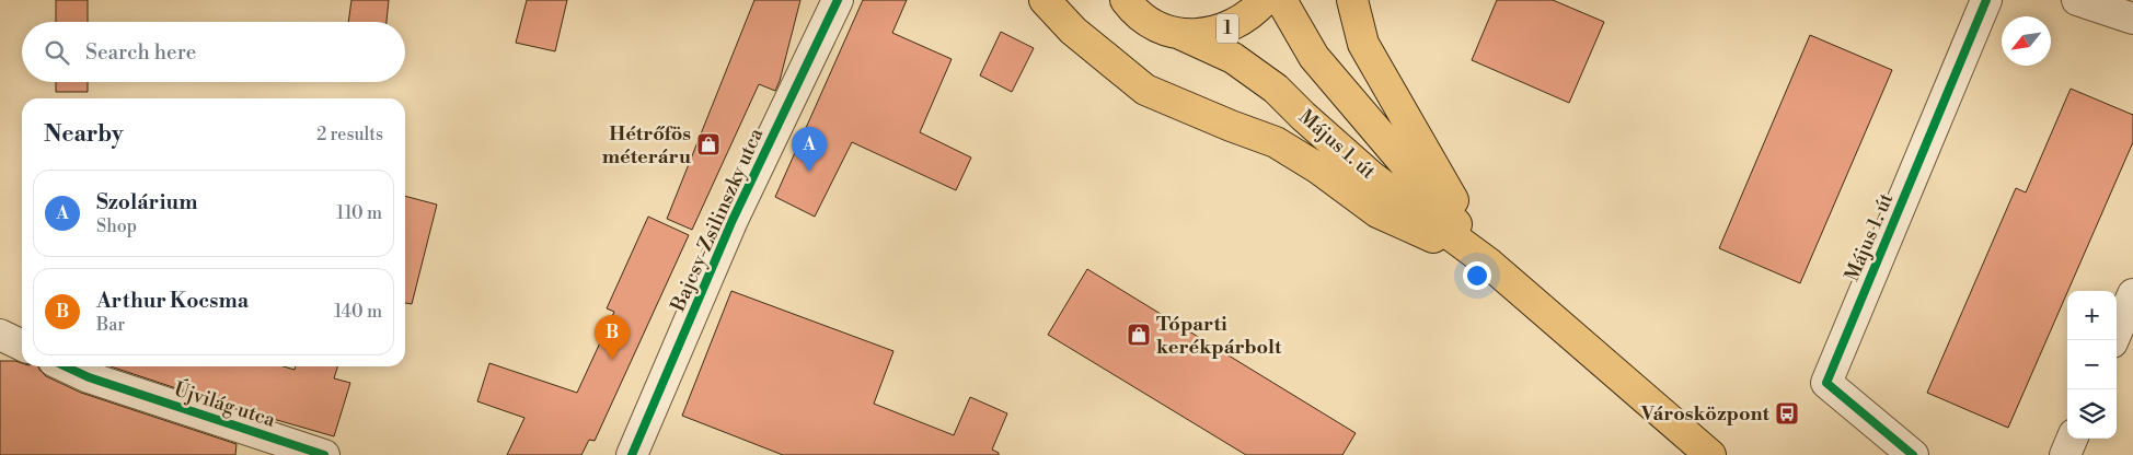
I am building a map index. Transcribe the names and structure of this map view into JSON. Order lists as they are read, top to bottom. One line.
{"streets":{"main road":["1","Május 1. út"],"street":["Bajcsy-Zsilinszky utca","Újvilág utca"]},"crossings":[["1","Május 1. út"]],"places":{"shop":["Hétrőfös méteráru","Tóparti kerékpárbolt"],"bus stop":["Városközpont"]},"north":"bottom left","page":{"search":"Search here","heading":["Nearby","2 results"],"pins":["A","B"],"list":[{"mark":"A","name":"Szolárium","note":"Shop","value":"110 m"},{"mark":"B","name":"Arthur Kocsma","note":"Bar","value":"140 m"}],"map_buttons":["+","−"]}}
